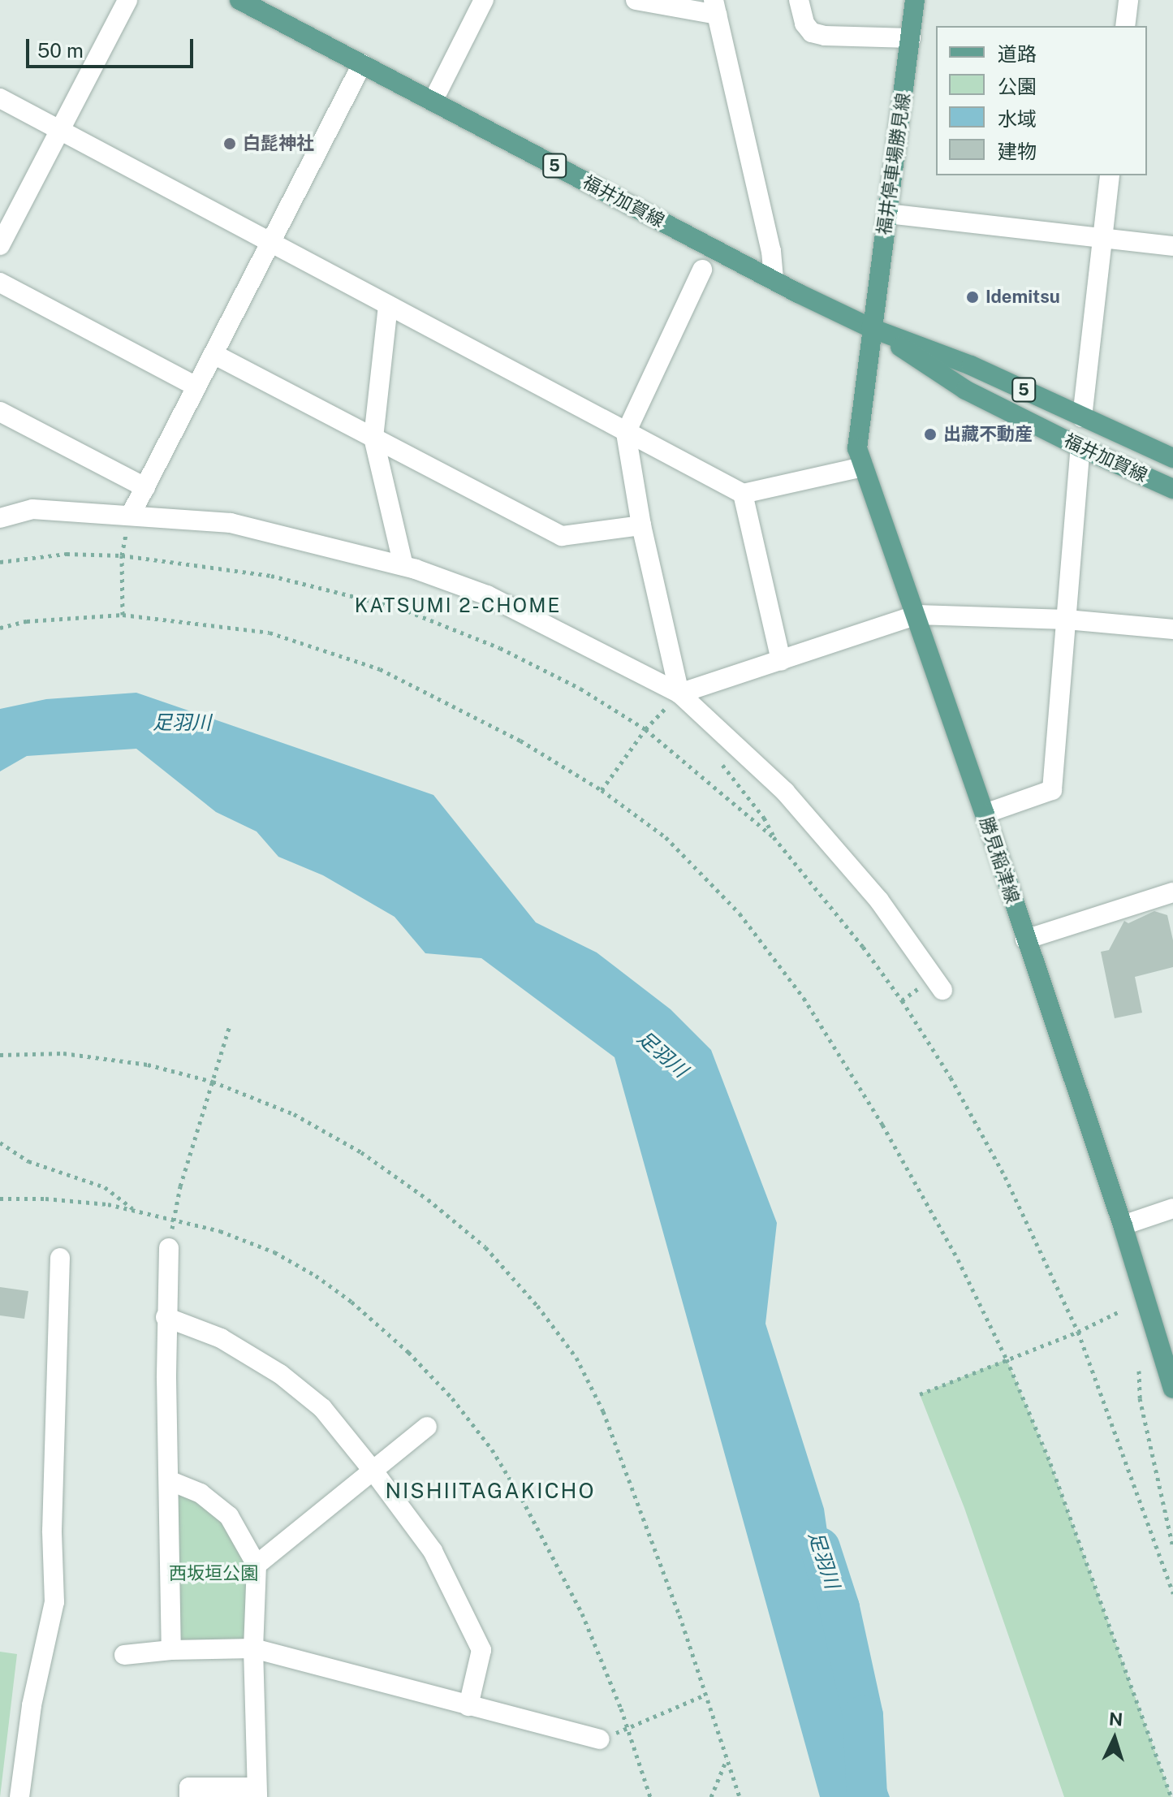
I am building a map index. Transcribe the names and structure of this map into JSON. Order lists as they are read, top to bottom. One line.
{"streets":{"main road":["福井停車場勝見線","5","福井加賀線","勝見稲津線"]},"crossings":[["福井停車場勝見線","福井加賀線"],["福井停車場勝見線","勝見稲津線"],["福井加賀線","勝見稲津線"]],"districts":["KATSUMI 2-CHOME","NISHIITAGAKICHO"],"water":["足羽川"],"parks":["西坂垣公園"],"places":["白髭神社","Idemitsu","出藏不動産"],"legend":["道路","公園","水域","建物"],"scale_bar":"50 m","north":"top"}
